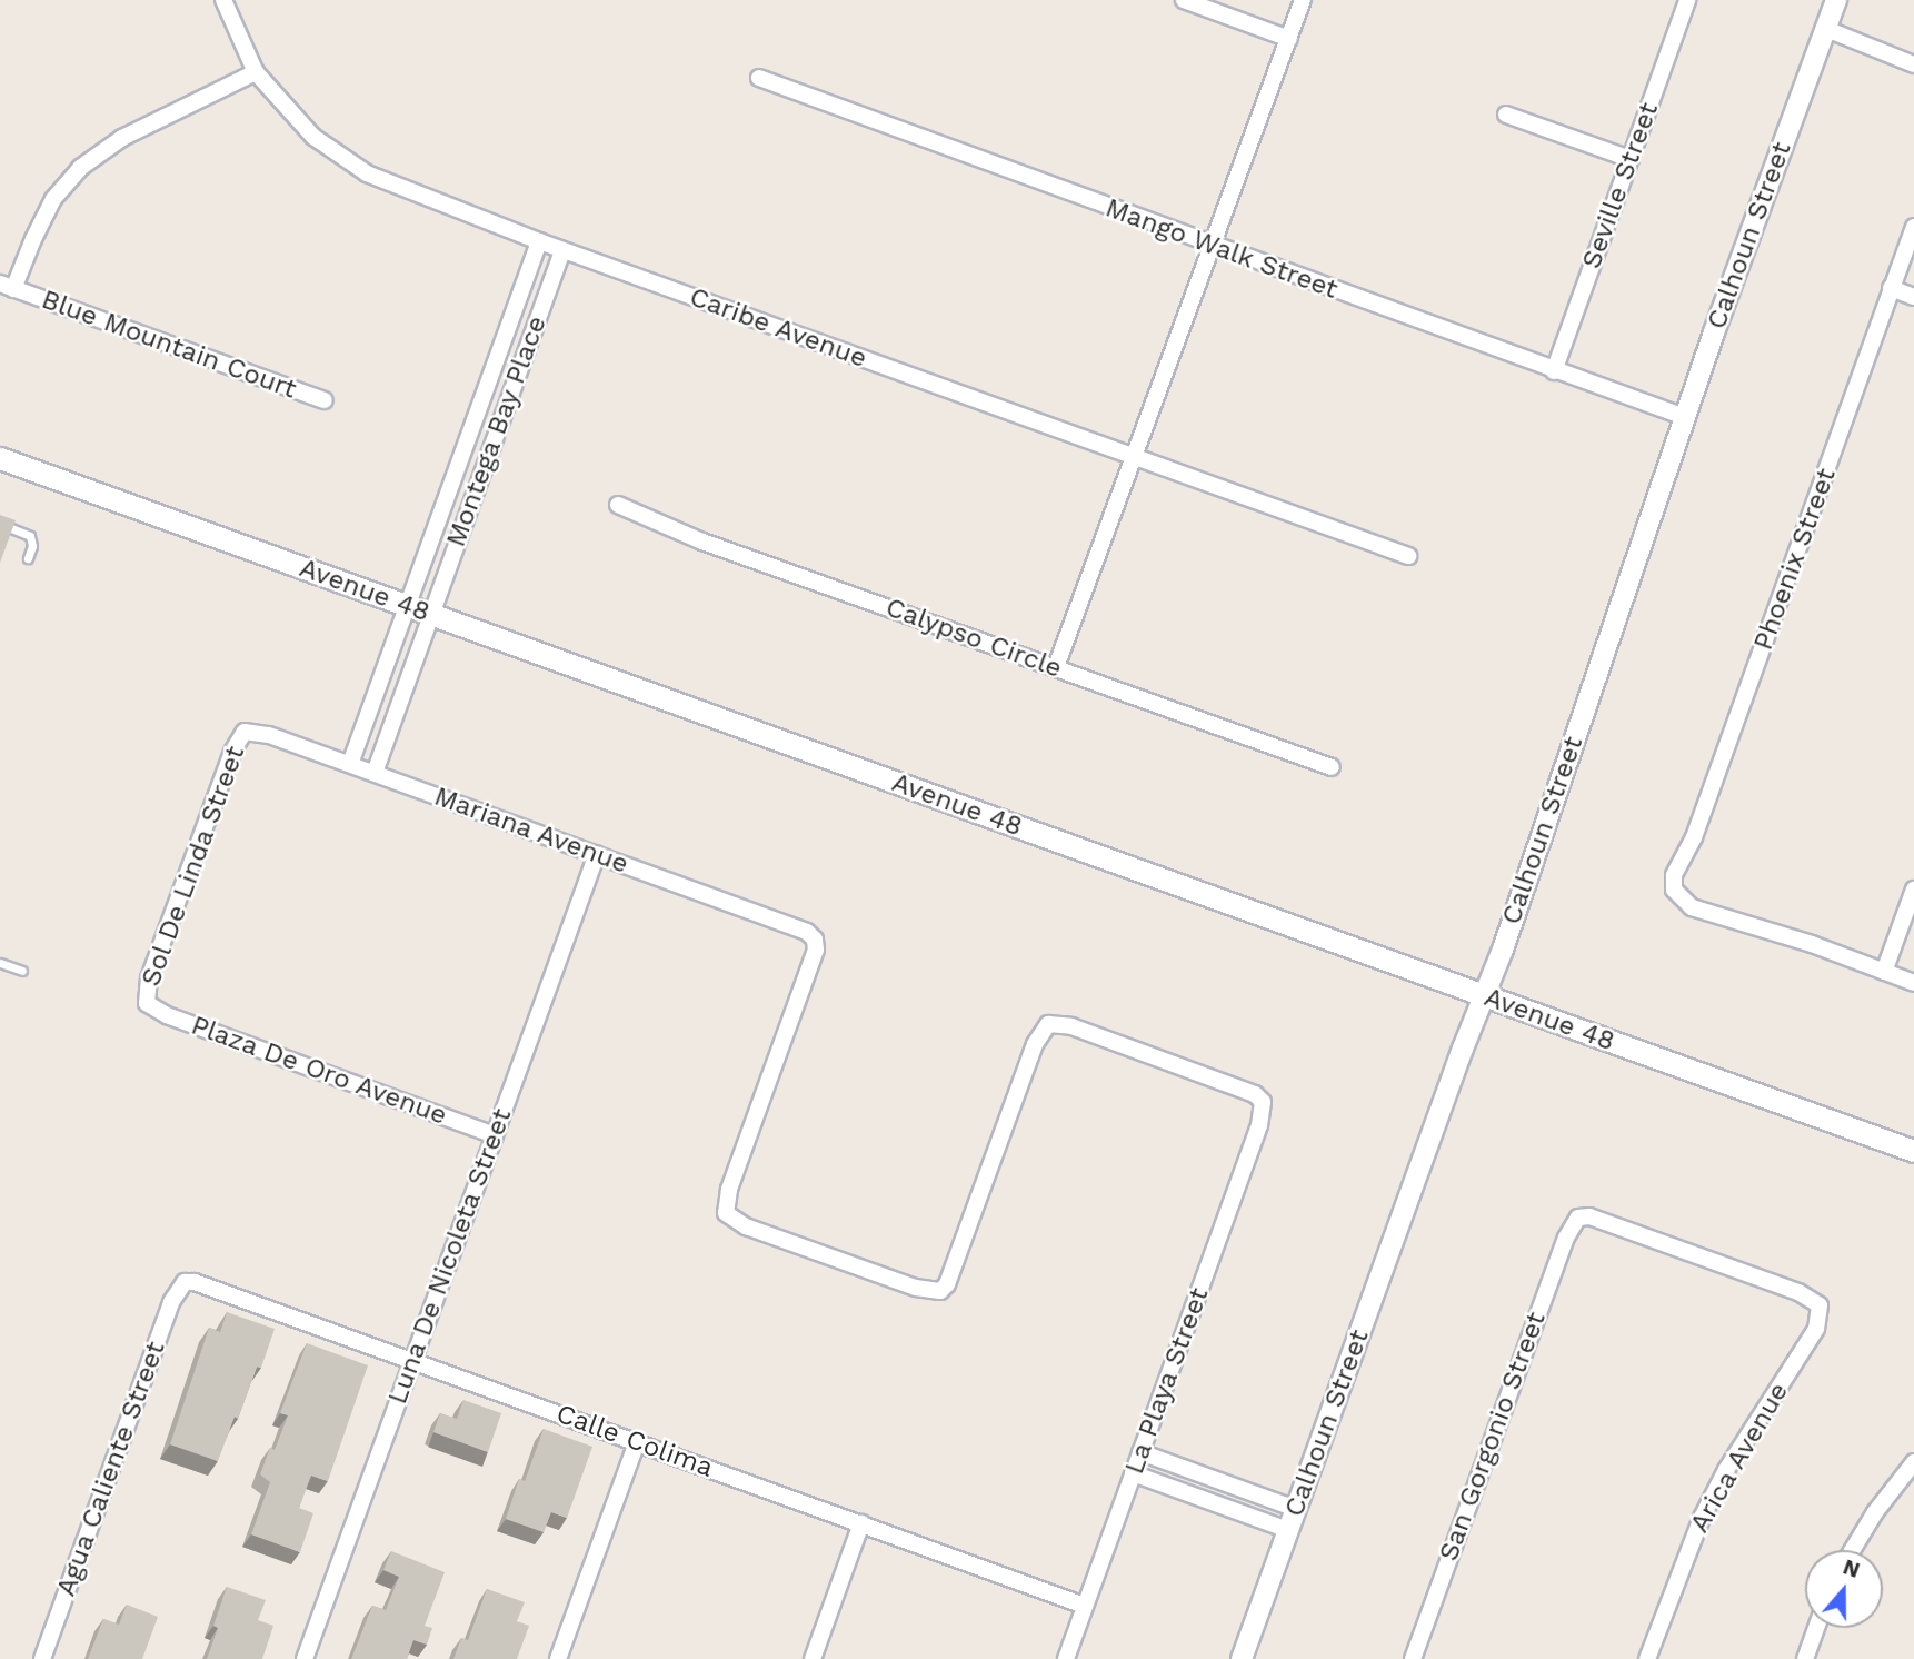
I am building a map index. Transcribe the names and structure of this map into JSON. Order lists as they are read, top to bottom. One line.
{"streets":{"main road":["Avenue 48"],"street":["Seville Street","Calhoun Street","Mango Walk Street","Caribe Avenue","Blue Mountain Court","Montega Bay Place","Phoenix Street","Calypso Circle","Mariana Avenue","Sol De Linda Street","Plaza De Oro Avenue","Luna De Nicoleta Street","La Playa Street","San Gorgonio Street","Calle Colima","Arica Avenue","Agua Caliente Street"]},"crossings":[["Seville Street","Mango Walk Street"],["Calhoun Street","Mango Walk Street"],["Calhoun Street","Avenue 48"],["Caribe Avenue","Montega Bay Place"],["Montega Bay Place","Avenue 48"],["Montega Bay Place","Mariana Avenue"],["Mariana Avenue","Sol De Linda Street"],["Mariana Avenue","Luna De Nicoleta Street"],["Mariana Avenue","La Playa Street"],["Sol De Linda Street","Plaza De Oro Avenue"],["Plaza De Oro Avenue","Luna De Nicoleta Street"],["Luna De Nicoleta Street","Calle Colima"],["La Playa Street","Calle Colima"],["San Gorgonio Street","Arica Avenue"],["Calle Colima","Agua Caliente Street"]],"north":"top"}
